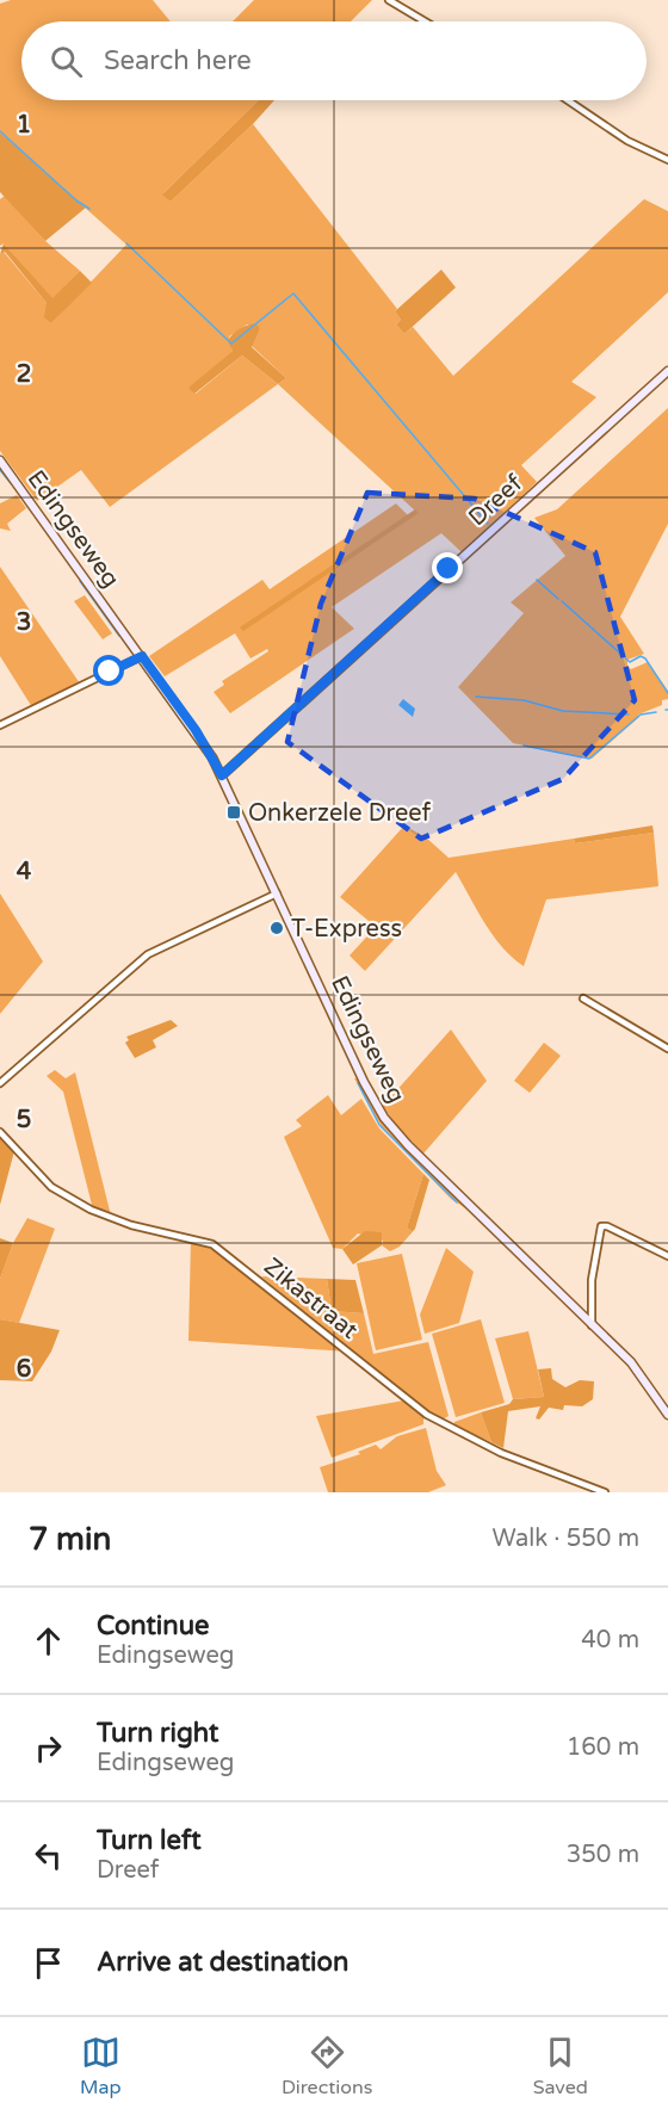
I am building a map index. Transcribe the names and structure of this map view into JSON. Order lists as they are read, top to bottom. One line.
{"streets":{"main road":["Dreef","Edingseweg"],"street":["Zikastraat"]},"crossings":[["Dreef","Edingseweg"]],"places":{"transit":["Onkerzele Dreef"],"other":["T-Express"]},"page":{"search":"Search here","heading":["7 min","Walk · 550 m"],"list":[["Continue","Edingseweg","40 m"],["Turn right","Edingseweg","160 m"],["Turn left","Dreef","350 m"],"Arrive at destination"],"nav":["Map","Directions","Saved"]},"grid":{"rows":["1","2","3","4","5","6"]}}
